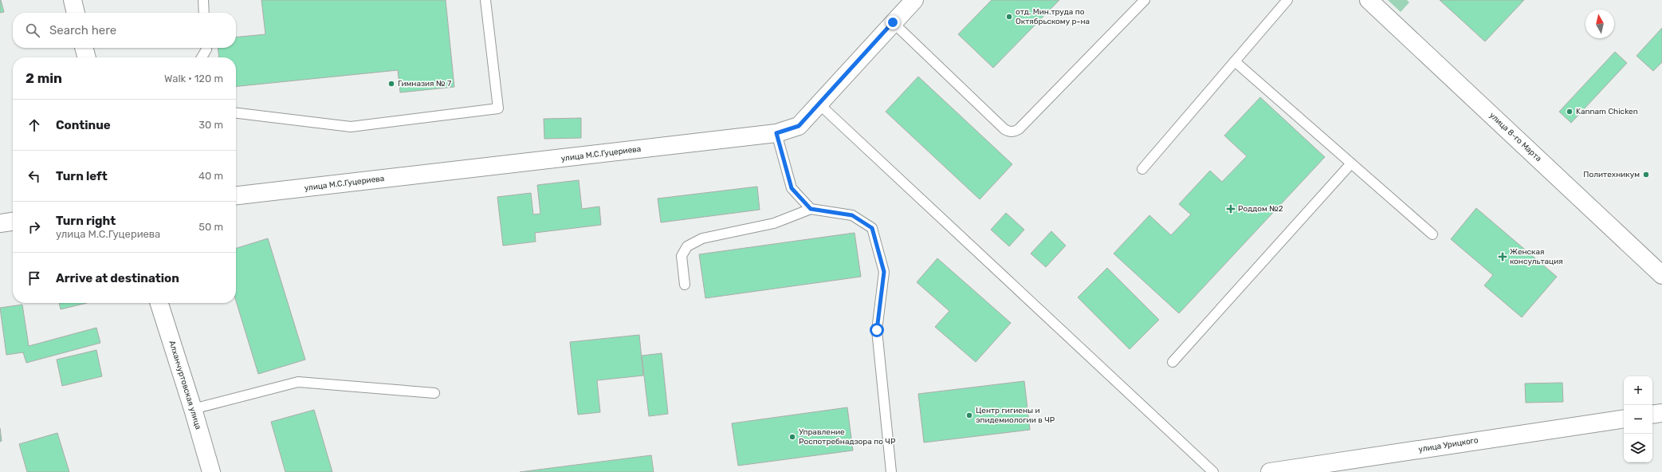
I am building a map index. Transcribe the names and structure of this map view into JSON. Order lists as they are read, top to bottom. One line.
{"streets":{"street":["улица 8-го Марта","улица М.С.Гуцериева","Алханчуртовская улица","улица Урицкого"]},"places":{"other":["отд. Мин.труда по Октябрьскому р-на","Гимназия № 7","Kannam Chicken","Политехникум","Центр гигиены и эпидемиологии в ЧР","Управление Роспотребнадзора по ЧР"],"health":["Роддом №2","Женская консультация"]},"north":"top","page":{"search":"Search here","heading":["2 min","Walk · 120 m"],"list":[["Continue","30 m"],["Turn left","40 m"],["Turn right","улица М.С.Гуцериева","50 m"],"Arrive at destination"],"map_buttons":["+","−"]}}
